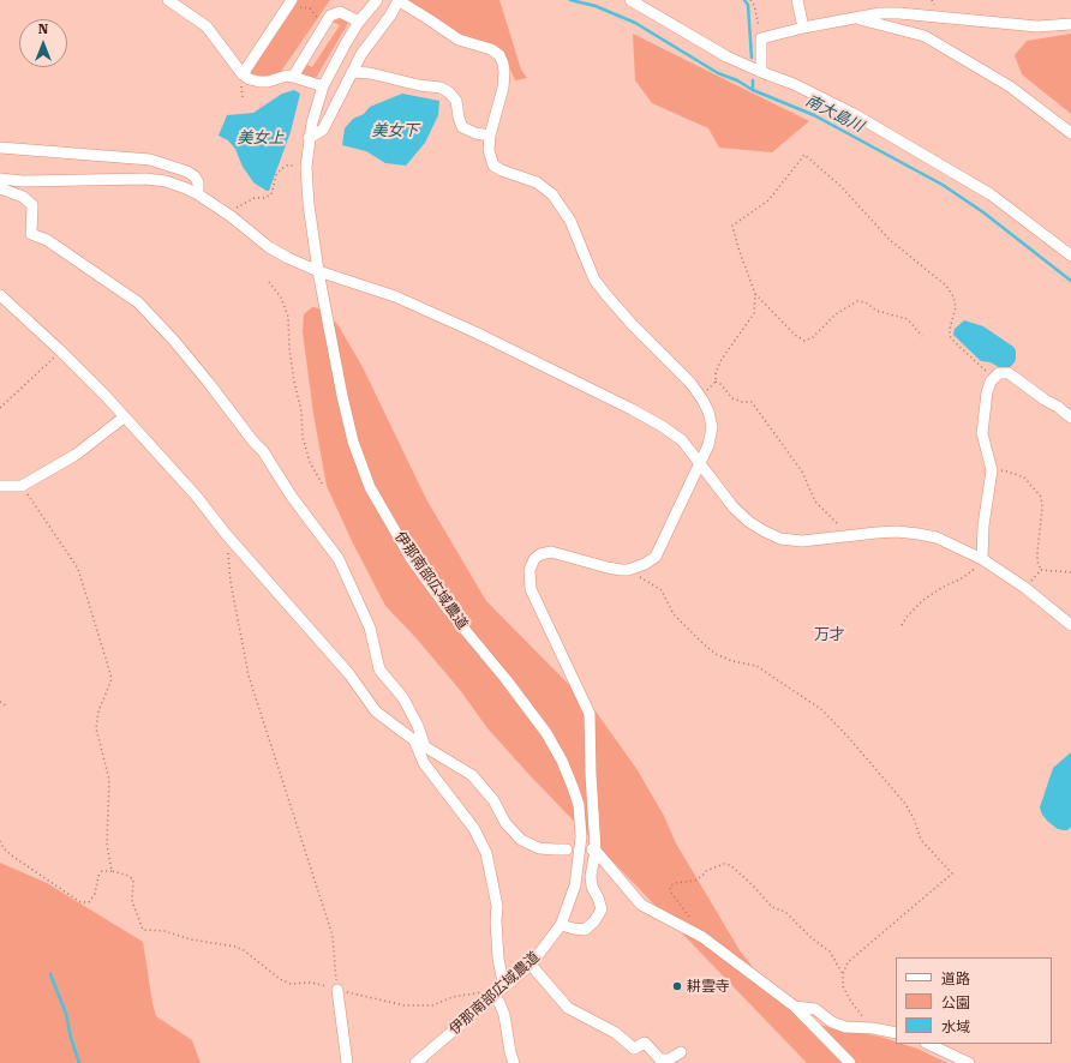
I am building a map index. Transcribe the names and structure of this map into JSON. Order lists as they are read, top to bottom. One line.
{"streets":{"street":["伊那南部広域農道"]},"districts":["万才"],"water":["南大島川","美女下","美女上"],"places":["耕雲寺"],"legend":["道路","公園","水域"],"north":"top"}
